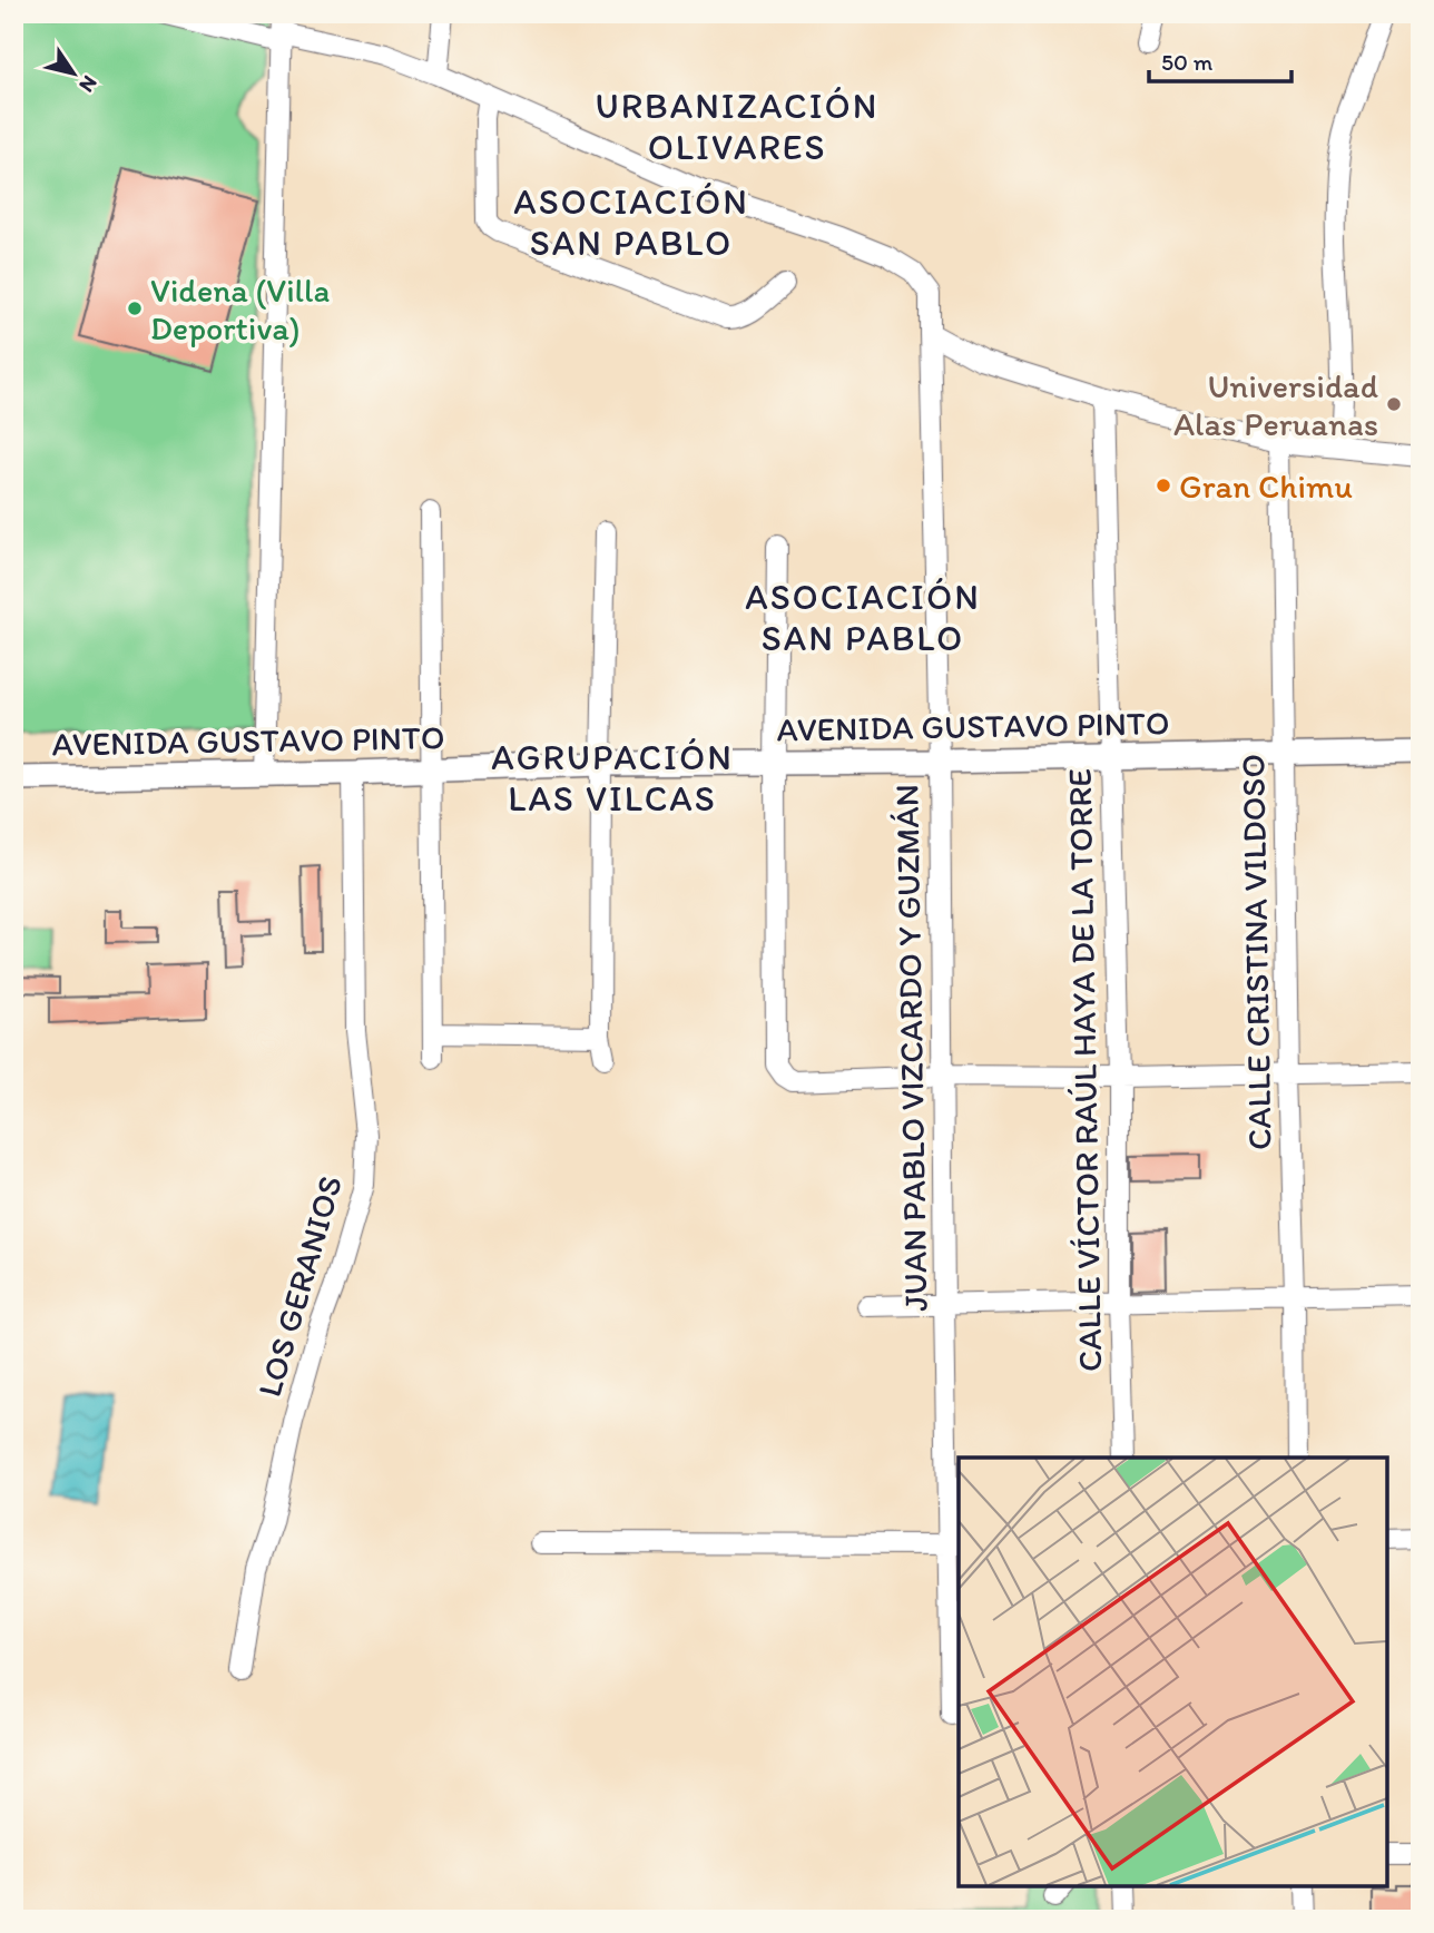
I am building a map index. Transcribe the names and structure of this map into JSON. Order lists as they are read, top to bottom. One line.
{"streets":{"main road":["AVENIDA GUSTAVO PINTO"],"street":["CALLE CRISTINA VILDOSO","JUAN PABLO VIZCARDO Y GUZMÁN","CALLE VÍCTOR RAÚL HAYA DE LA TORRE","LOS GERANIOS"]},"crossings":[["AVENIDA GUSTAVO PINTO","CALLE CRISTINA VILDOSO"],["AVENIDA GUSTAVO PINTO","JUAN PABLO VIZCARDO Y GUZMÁN"],["AVENIDA GUSTAVO PINTO","CALLE VÍCTOR RAÚL HAYA DE LA TORRE"],["AVENIDA GUSTAVO PINTO","LOS GERANIOS"]],"districts":["URBANIZACIÓN OLIVARES","ASOCIACIÓN SAN PABLO","ASOCIACIÓN SAN PABLO","AGRUPACIÓN LAS VILCAS"],"places":["Videna (Villa Deportiva)","Universidad Alas Peruanas","Gran Chimu"],"scale_bar":"50 m","north":"bottom right"}
